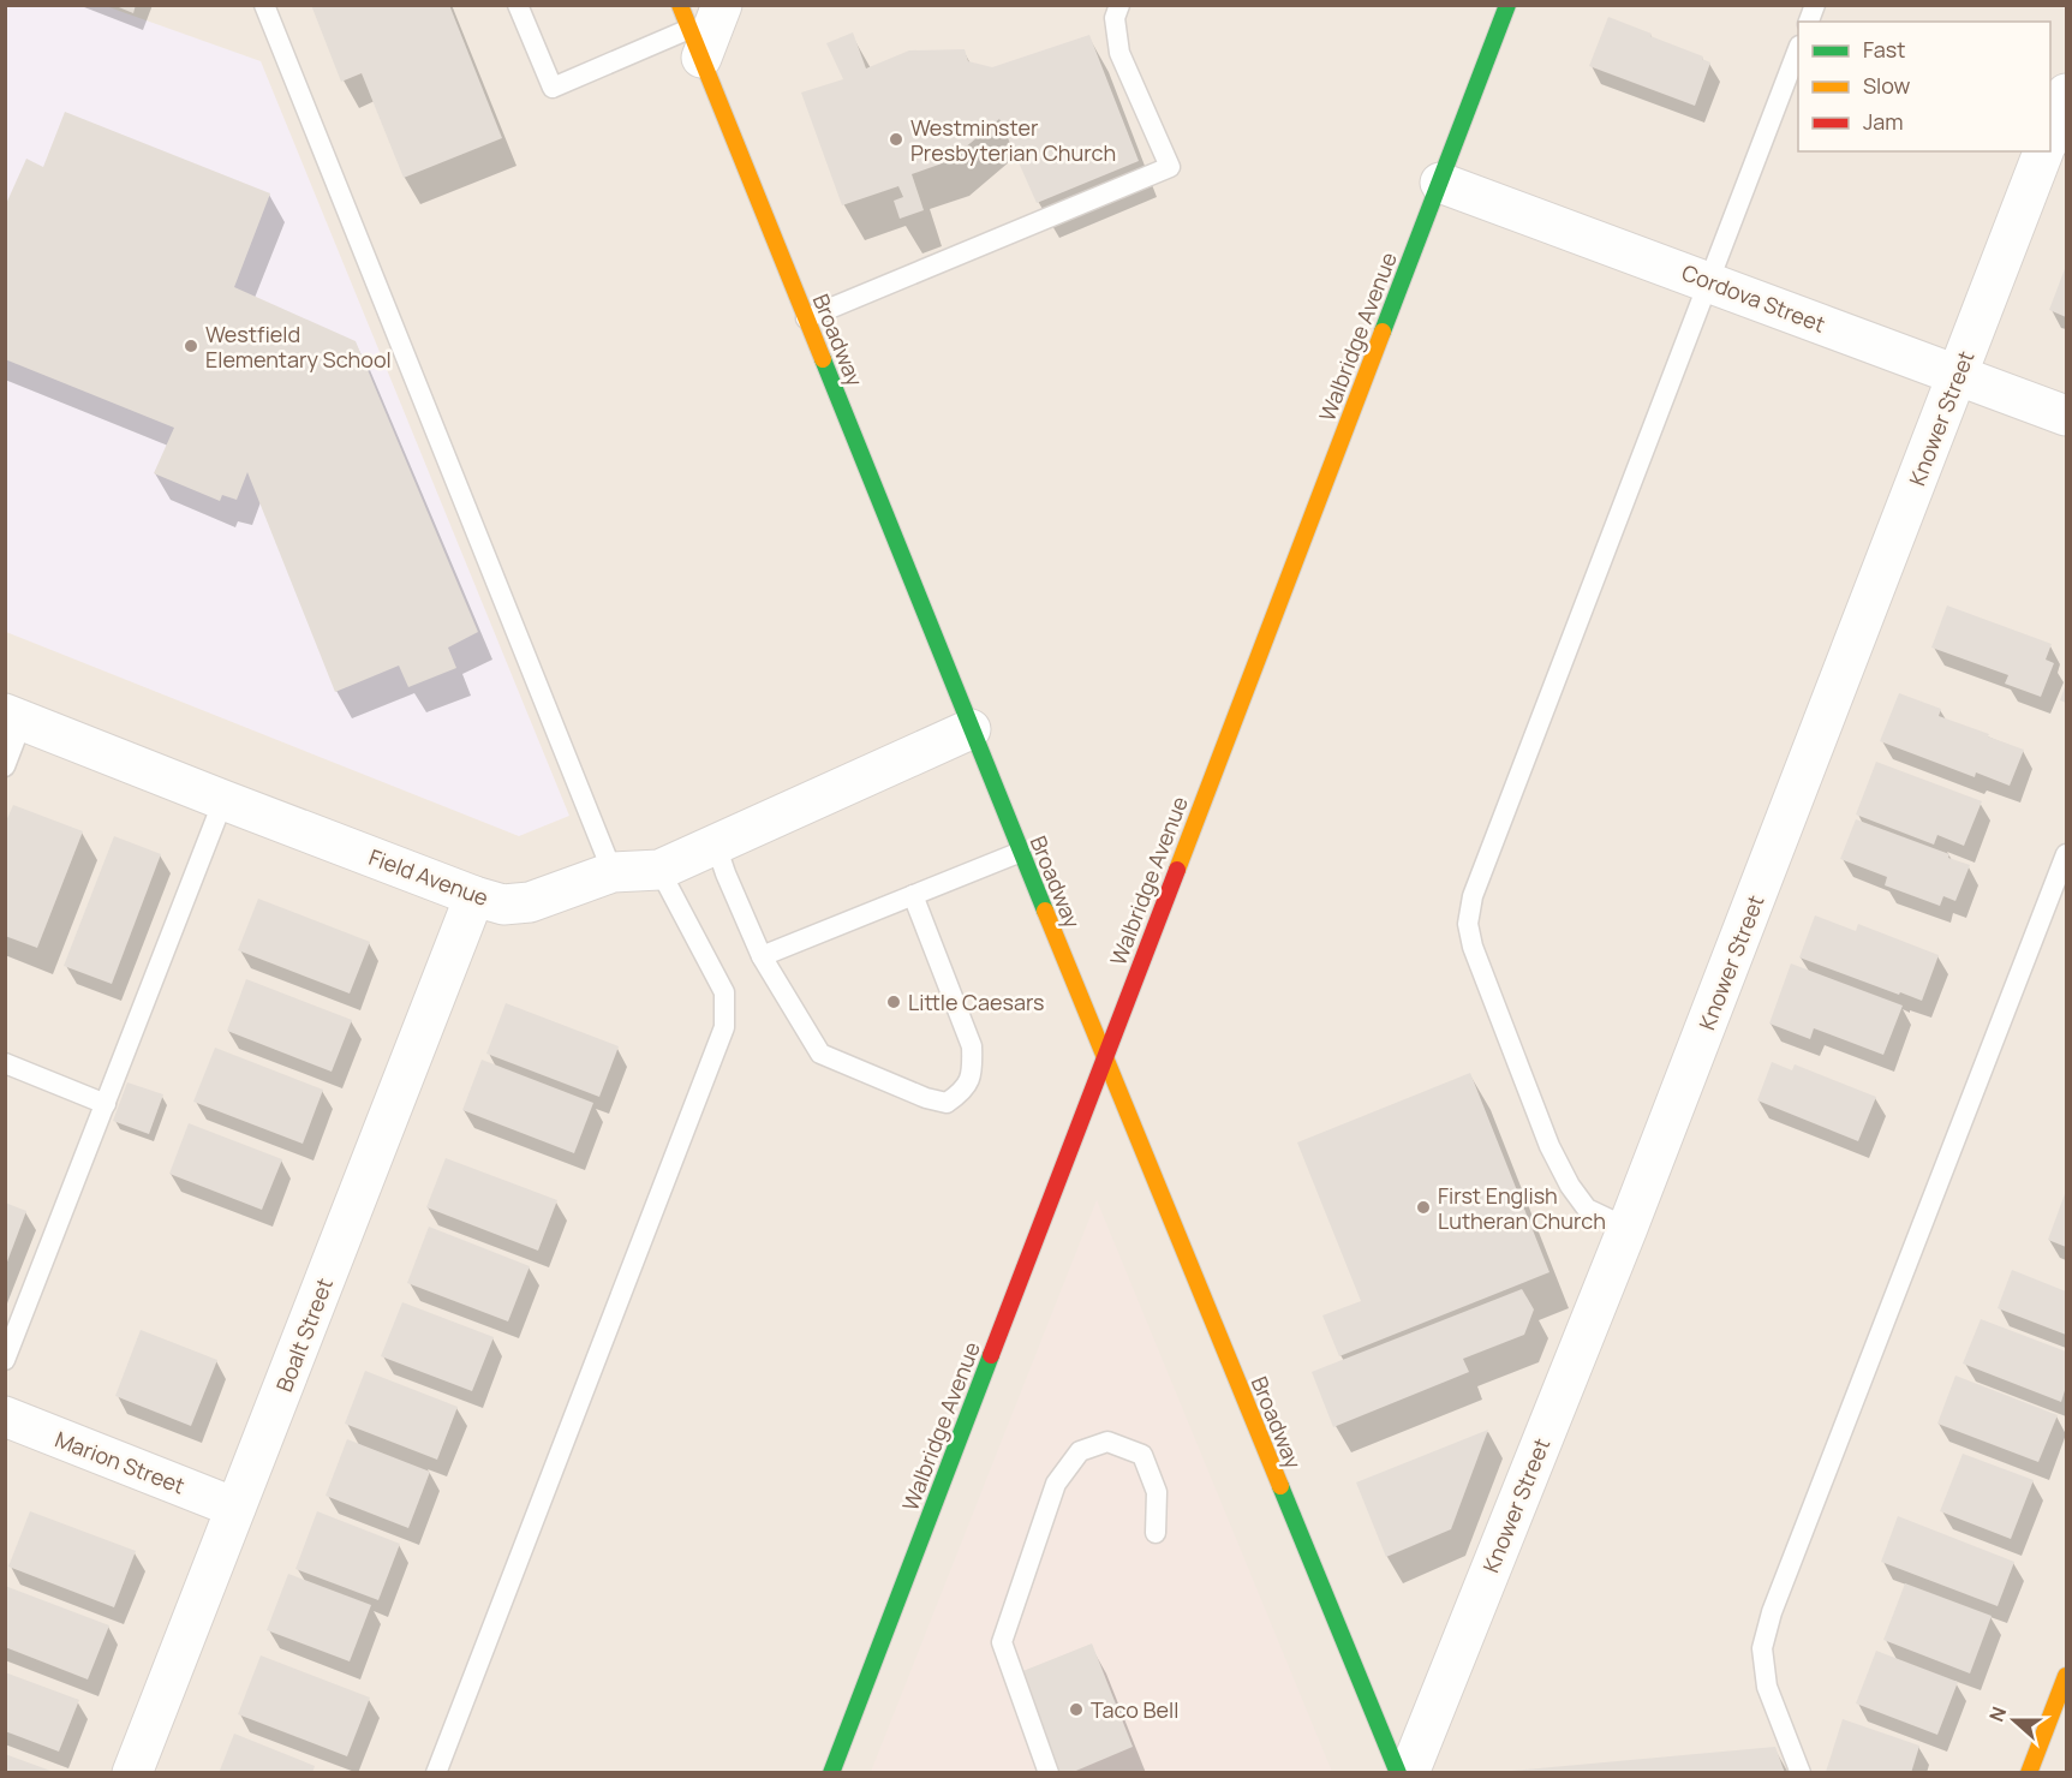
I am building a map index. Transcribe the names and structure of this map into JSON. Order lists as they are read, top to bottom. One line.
{"streets":{"street":["Cordova Street","Walbridge Avenue","Broadway","Knower Street","Field Avenue","Boalt Street","Marion Street"]},"crossings":[["Cordova Street","Walbridge Avenue"],["Cordova Street","Knower Street"],["Walbridge Avenue","Broadway"],["Broadway","Field Avenue"],["Field Avenue","Boalt Street"],["Boalt Street","Marion Street"]],"places":["Westminster Presbyterian Church","Westfield Elementary School","Little Caesars","First English Lutheran Church","Taco Bell"],"legend":["Fast","Slow","Jam"],"north":"left"}
